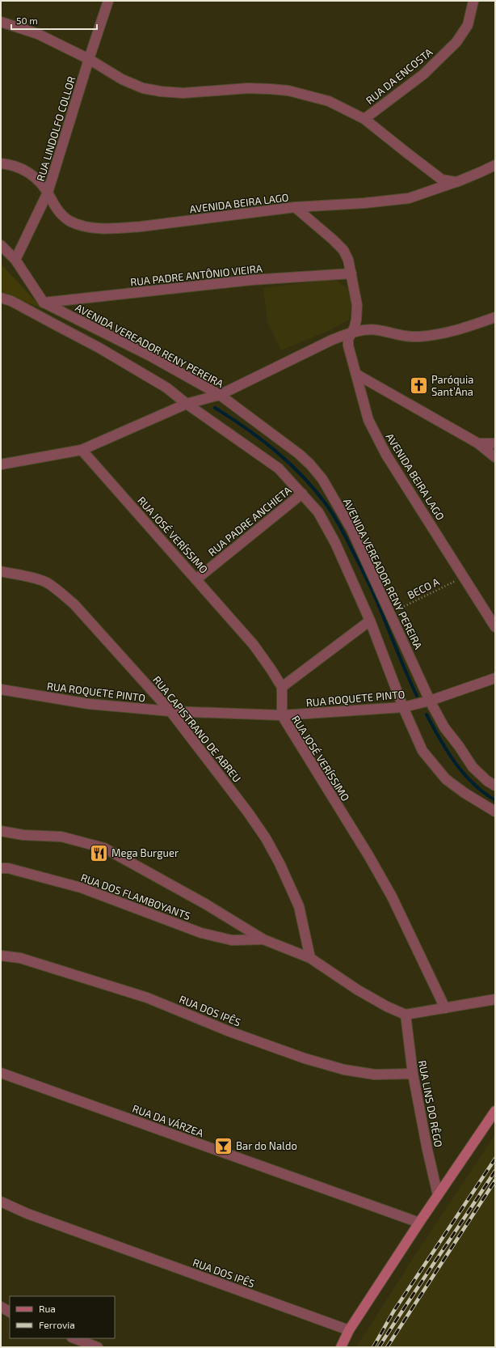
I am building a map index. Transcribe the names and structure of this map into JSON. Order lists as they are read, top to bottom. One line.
{"streets":{"street":["RUA DA ENCOSTA","RUA LINDOLFO COLLOR","AVENIDA BEIRA LAGO","RUA PADRE ANTÔNIO VIEIRA","AVENIDA VEREADOR RENY PEREIRA","RUA PADRE ANCHIETA","RUA JOSÉ VERÍSSIMO","RUA ROQUETE PINTO","RUA CAPISTRANO DE ABREU","RUA DOS FLAMBOYANTS","RUA DOS IPÊS","RUA LINS DO RÊGO","RUA DA VÁRZEA"],"path":["BECO A"]},"crossings":[["RUA LINDOLFO COLLOR","AVENIDA BEIRA LAGO"],["RUA LINDOLFO COLLOR","AVENIDA VEREADOR RENY PEREIRA"],["AVENIDA BEIRA LAGO","RUA PADRE ANTÔNIO VIEIRA"],["AVENIDA BEIRA LAGO","BECO A"],["RUA PADRE ANTÔNIO VIEIRA","AVENIDA VEREADOR RENY PEREIRA"],["AVENIDA VEREADOR RENY PEREIRA","BECO A"],["AVENIDA VEREADOR RENY PEREIRA","RUA ROQUETE PINTO"],["RUA PADRE ANCHIETA","RUA JOSÉ VERÍSSIMO"],["RUA JOSÉ VERÍSSIMO","RUA ROQUETE PINTO"],["RUA ROQUETE PINTO","RUA CAPISTRANO DE ABREU"],["RUA DOS IPÊS","RUA LINS DO RÊGO"]],"places":{"church":["Paróquia Sant’Ana"],"restaurant":["Mega Burguer"],"bar":["Bar do Naldo"]},"legend":["Rua","Ferrovia"],"scale_bar":"50 m"}
